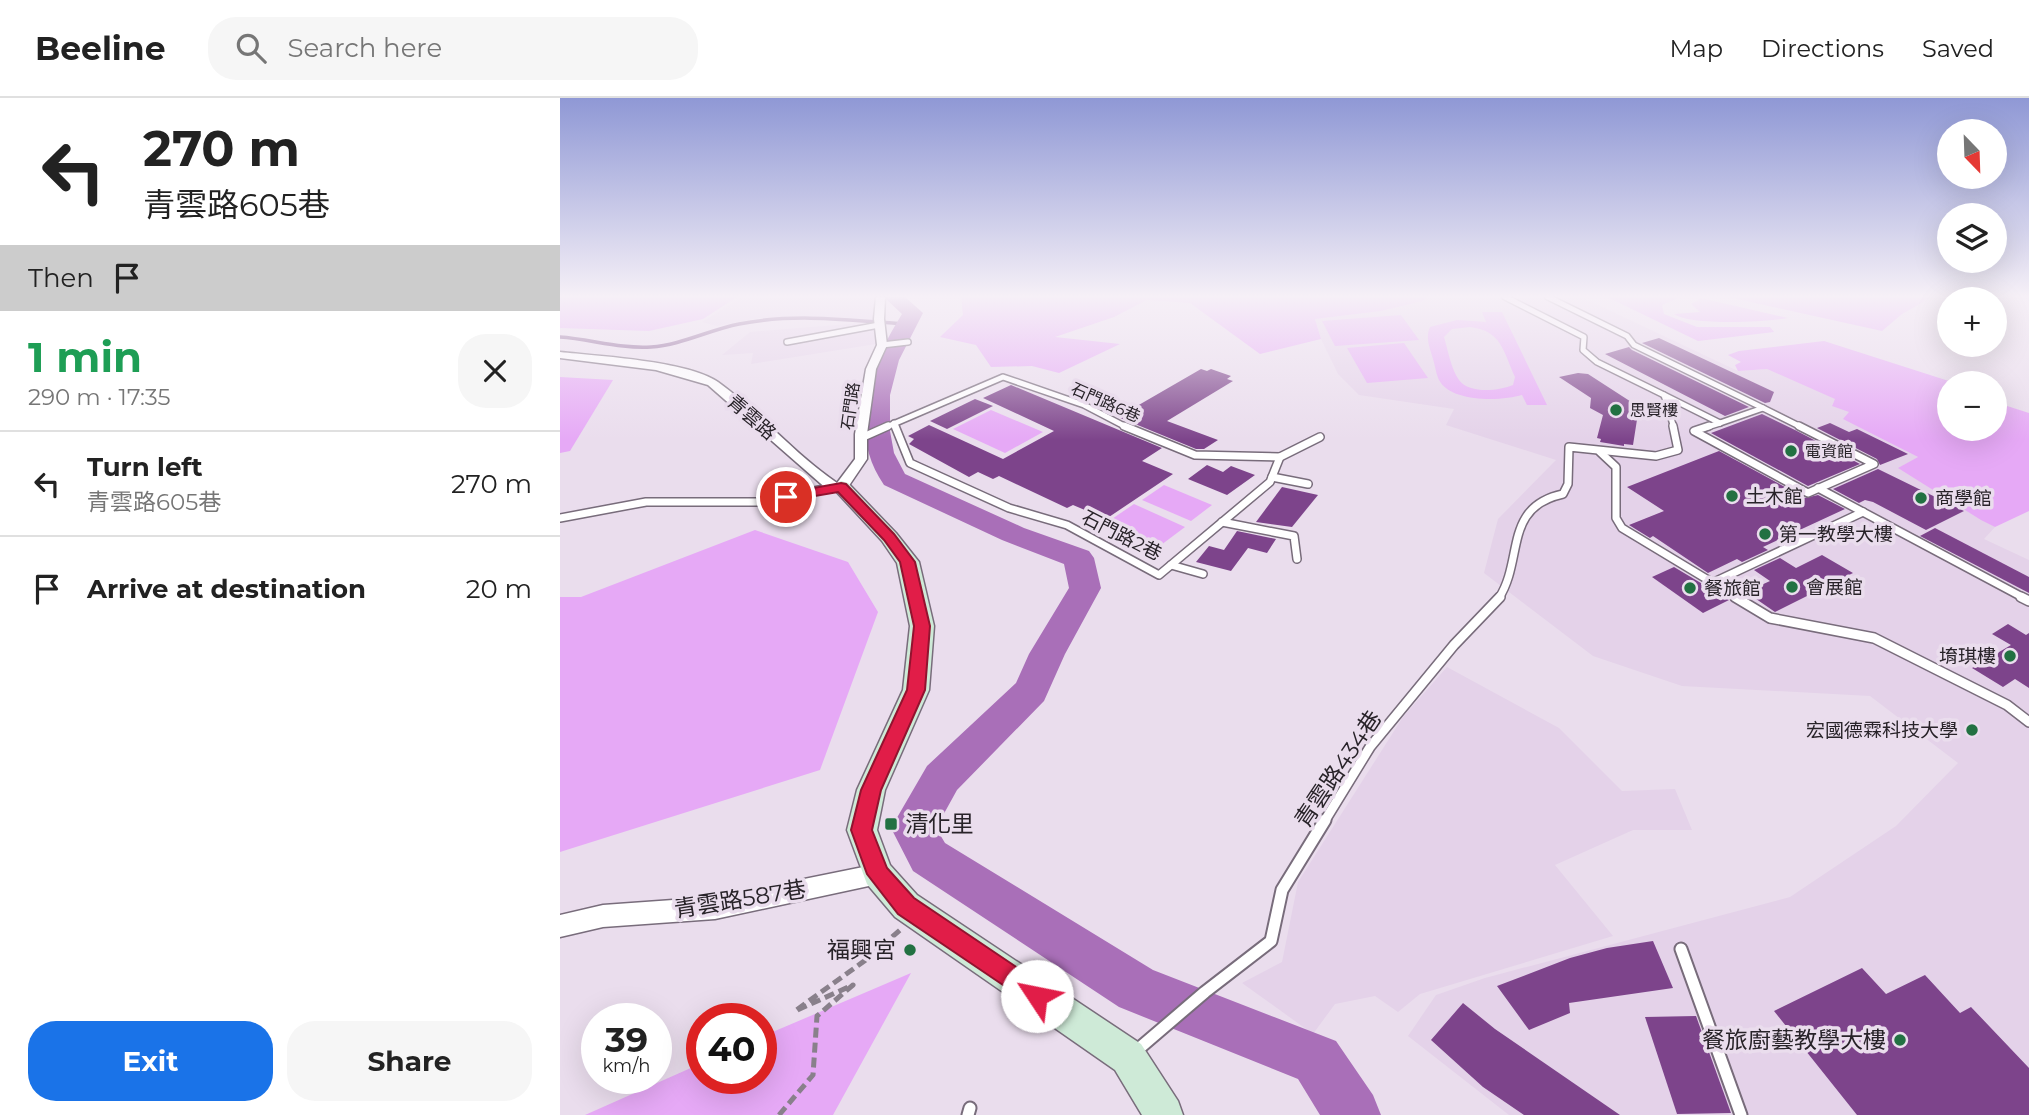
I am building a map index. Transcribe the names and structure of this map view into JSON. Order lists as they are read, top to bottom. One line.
{"streets":{"street":["石門路","青雲路","青雲路587巷"],"lane":["石門路6巷","石門路2巷","青雲路434巷"]},"crossings":[["石門路6巷","石門路"],["石門路6巷","石門路2巷"],["石門路","青雲路"],["青雲路","青雲路434巷"],["青雲路","青雲路587巷"]],"places":{"other":["思賢樓","電資館","土木館","商學館","第一教學大樓","會展館","餐旅館","堉琪樓","宏國德霖科技大學","福興宮","餐旅廚藝教學大樓"],"transit":["清化里"]},"north":"bottom right","page":{"header":"Beeline","search":"Search here","nav":["Map","Directions","Saved"],"turn":["270 m","青雲路605巷"],"map_buttons":["+","−"],"then":"Then","heading":["1 min","290 m · 17:35"],"list":[{"name":"Turn left","note":"青雲路605巷","value":"270 m"},{"name":"Arrive at destination","value":"20 m"}],"speed":"39 km/h","limit":"40","buttons":["Exit","Share"]}}
